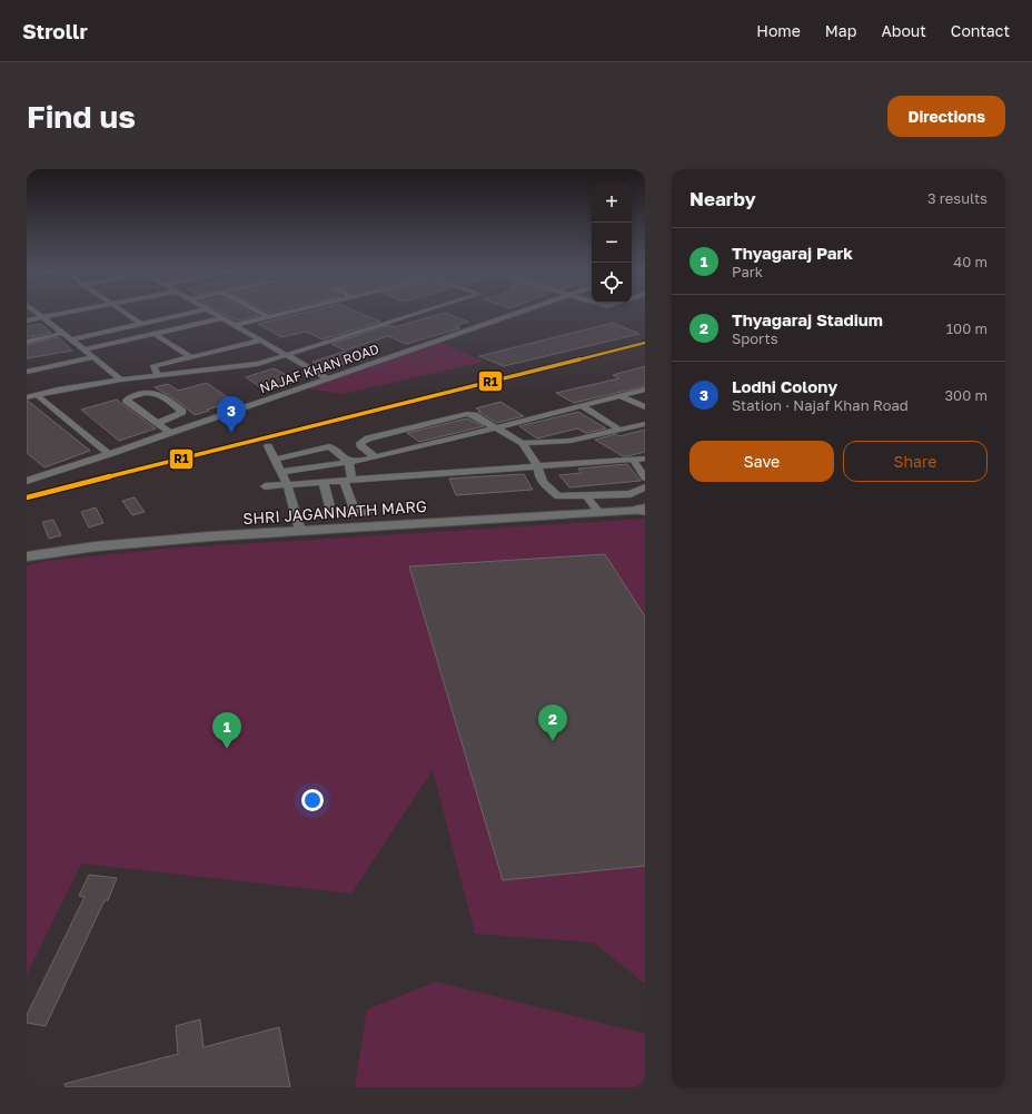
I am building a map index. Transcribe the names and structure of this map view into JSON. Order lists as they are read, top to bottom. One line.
{"streets":{"street":["NAJAF KHAN ROAD","SHRI JAGANNATH MARG"]},"lines":["transit line R1"],"page":{"header":"Strollr","nav":["Home","Map","About","Contact"],"buttons":["Directions",["Save","Share"]],"title":"Find us","heading":["Nearby","3 results"],"map_buttons":["+","−"],"list":[{"mark":"1","name":"Thyagaraj Park","note":"Park","value":"40 m"},{"mark":"2","name":"Thyagaraj Stadium","note":"Sports","value":"100 m"},{"mark":"3","name":"Lodhi Colony","note":"Station · Najaf Khan Road","value":"300 m"}],"pins":["3","2","1"]}}
